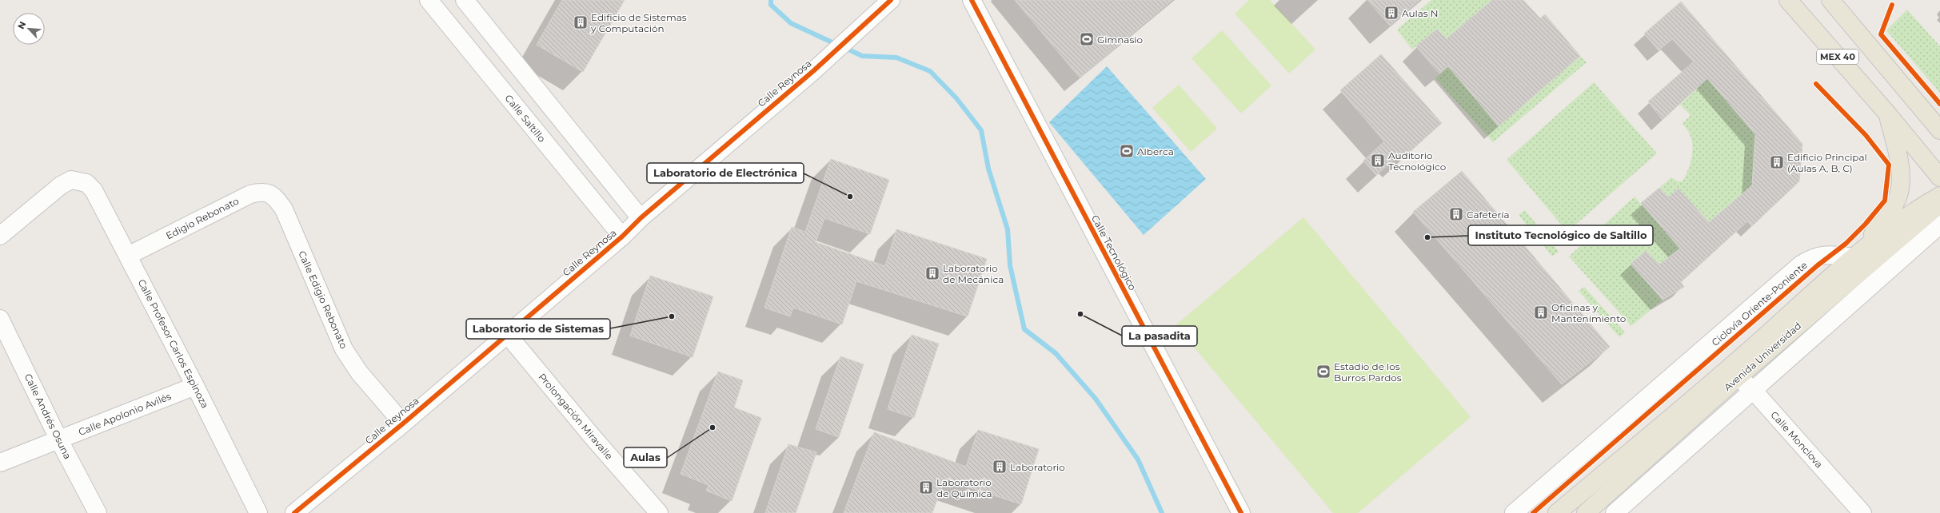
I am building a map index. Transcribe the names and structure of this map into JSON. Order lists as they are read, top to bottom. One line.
{"streets":{"main road":["MEX 40","Avenida Universidad"],"street":["Calle Reynosa","Calle Saltillo","Edigio Rebonato","Calle Tecnológico","Calle Edigio Rebonato","Calle Profesor Carlos Espinoza","Calle Apolonio Avilés","Calle Andrés Osuna","Prolongación Miravalle","Calle Monclova"],"cycle path":["Ciclovía Oriente-Poniente"]},"crossings":[["Calle Reynosa","Calle Saltillo"],["Calle Reynosa","Calle Edigio Rebonato"],["Calle Reynosa","Prolongación Miravalle"],["Edigio Rebonato","Calle Edigio Rebonato"],["Edigio Rebonato","Calle Profesor Carlos Espinoza"],["Calle Profesor Carlos Espinoza","Calle Apolonio Avilés"],["Avenida Universidad","Calle Monclova"],["Calle Apolonio Avilés","Calle Andrés Osuna"]],"places":{"building":["Aulas N","Edificio de Sistemas y Computación","Auditorio Tecnológico","Edificio Principal (Aulas A, B, C)","Cafetería","Laboratorio de Mecánica","Oficinas y Mantenimiento","Laboratorio","Laboratorio de Química"],"sports":["Gimnasio","Alberca","Estadio de los Burros Pardos"],"other":["Laboratorio de Electrónica","Instituto Tecnológico de Saltillo","La pasadita","Laboratorio de Sistemas","Aulas"]},"north":"top left"}
